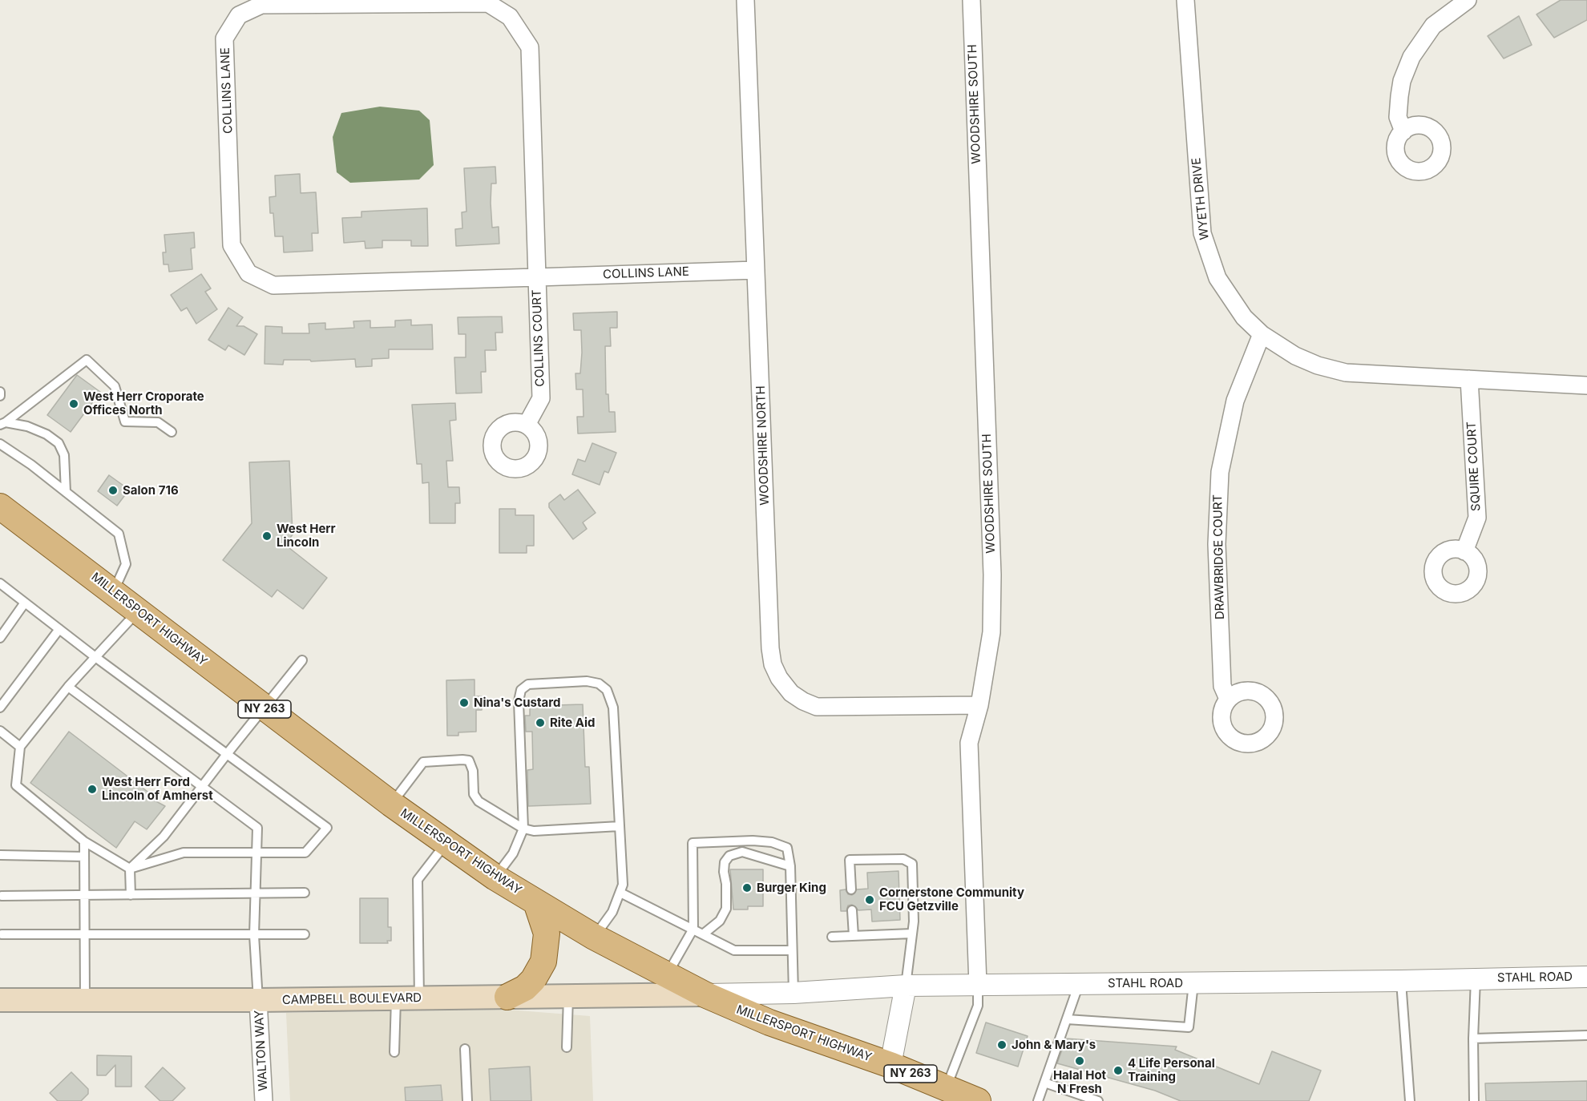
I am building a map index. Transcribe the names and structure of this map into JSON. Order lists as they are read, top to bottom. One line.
{"streets":{"main road":["MILLERSPORT HIGHWAY","NY 263","CAMPBELL BOULEVARD"],"street":["COLLINS LANE","WOODSHIRE SOUTH","WYETH DRIVE","COLLINS COURT","WOODSHIRE NORTH","SQUIRE COURT","DRAWBRIDGE COURT","STAHL ROAD","WALTON WAY"]},"crossings":[["COLLINS LANE","COLLINS COURT"],["COLLINS LANE","WOODSHIRE NORTH"],["WOODSHIRE SOUTH","WOODSHIRE NORTH"],["WOODSHIRE SOUTH","STAHL ROAD"],["WYETH DRIVE","SQUIRE COURT"],["WYETH DRIVE","DRAWBRIDGE COURT"],["MILLERSPORT HIGHWAY","STAHL ROAD"],["MILLERSPORT HIGHWAY","CAMPBELL BOULEVARD"],["STAHL ROAD","CAMPBELL BOULEVARD"],["CAMPBELL BOULEVARD","WALTON WAY"]],"places":["West Herr Croporate Offices North","Salon 716","West Herr Lincoln","Nina's Custard","Rite Aid","West Herr Ford Lincoln of Amherst","Burger King","Cornerstone Community FCU Getzville","John & Mary's","Halal Hot N Fresh","4 Life Personal Training"]}
